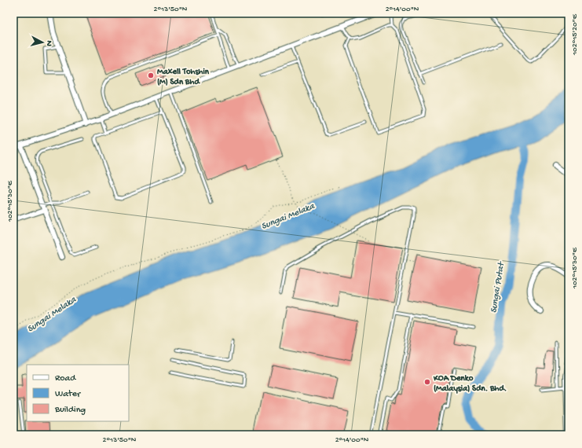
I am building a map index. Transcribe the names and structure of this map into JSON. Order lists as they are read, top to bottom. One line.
{"water":["Sungai Melaka","Sungai Putat"],"places":["Maxell Tohshin (M) Sdn Bhd","KOA Denko (Malaysia) Sdn. Bhd."],"legend":["Road","Water","Building"],"north":"right","coordinates":["2°13'50\"N","2°14'00\"N","102°15'20\"E","102°15'30\"E"]}
